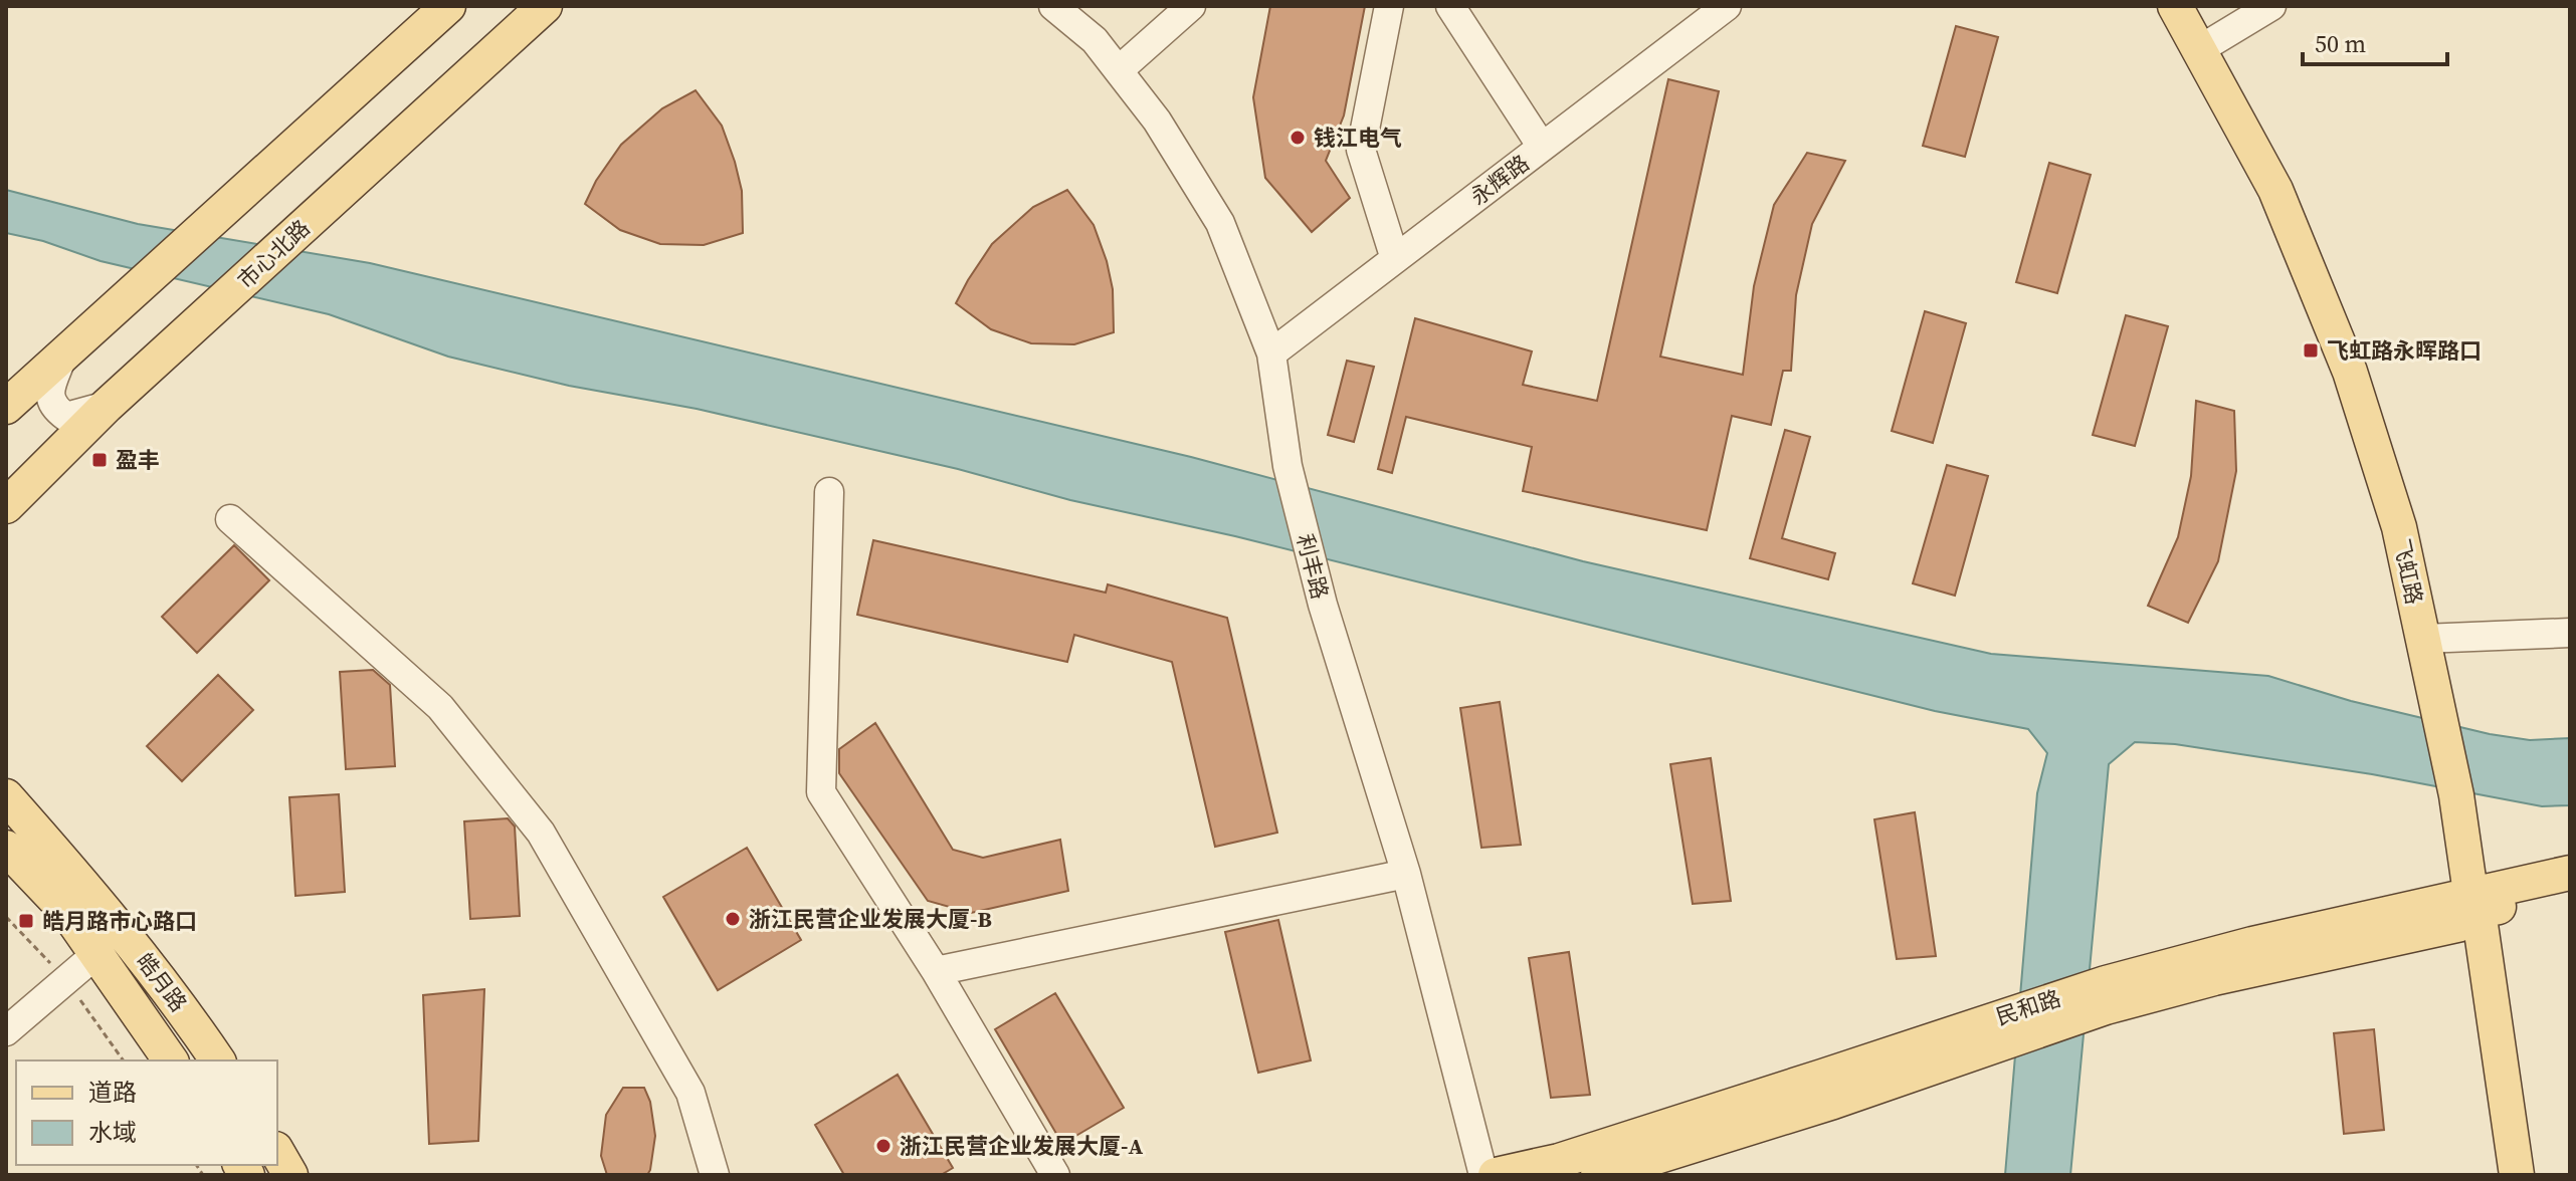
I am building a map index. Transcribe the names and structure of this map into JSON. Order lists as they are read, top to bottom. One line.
{"streets":{"main road":["市心北路","飞虹路","皓月路","民和路"],"street":["永辉路","利丰路"]},"crossings":[["永辉路","利丰路"],["飞虹路","民和路"]],"places":{"other":["钱江电气","浙江民营企业发展大厦-B","浙江民营企业发展大厦-A"],"transit":["飞虹路永晖路口","盈丰","皓月路市心路口"]},"legend":["道路","水域"],"scale_bar":"50 m"}
